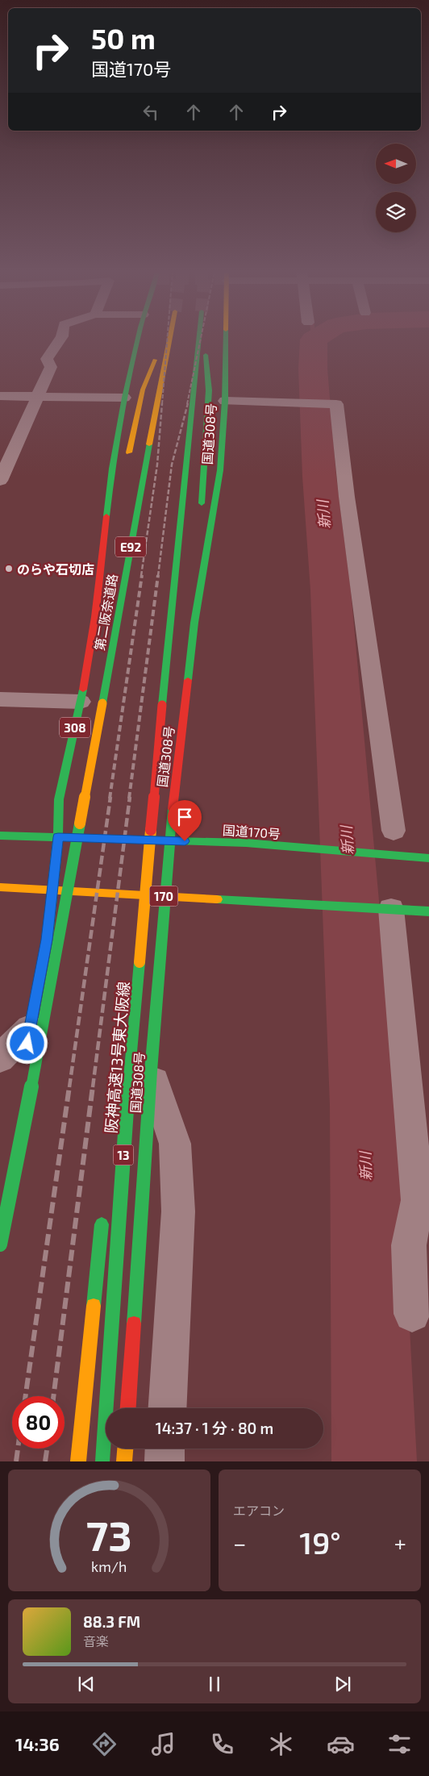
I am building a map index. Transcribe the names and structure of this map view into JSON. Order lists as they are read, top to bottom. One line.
{"streets":{"highway":["国道308号","E92","第二阪奈道路","308","国道170号","170","阪神高速13号東大阪線","13"]},"crossings":[["国道308号","国道170号"],["国道308号","170"],["308","国道170号"],["308","170"]],"water":["新川"],"places":["のらや石切店"],"north":"left","page":{"turn":["50 m","国道170号"],"limit":"80","trip":"14:37 · 1 分 · 80 m","tile":"エアコン","heat":["−","19°","+"],"song":["88.3 FM","音楽"],"tabs":"14:36","gauge":["73","km/h"]}}
